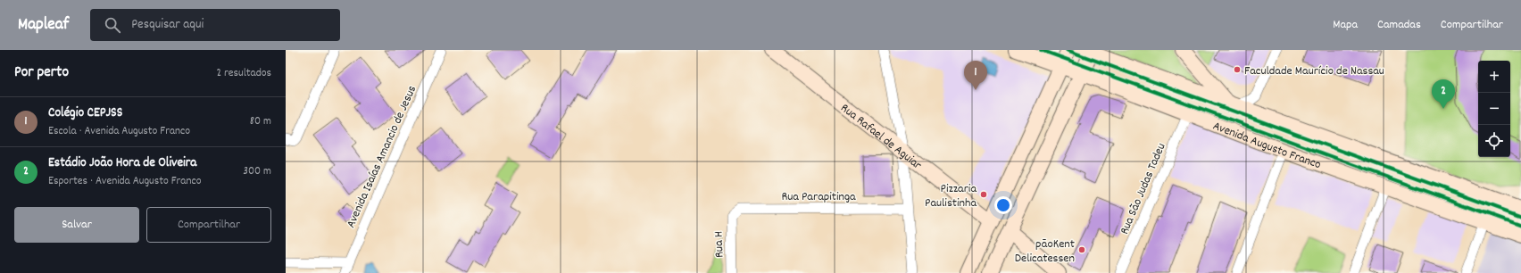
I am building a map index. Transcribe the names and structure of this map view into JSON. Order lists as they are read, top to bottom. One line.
{"streets":{"main road":["Rua Rafael de Aguiar","Avenida Augusto Franco"],"street":["Avenida Isaías Amancio de Jesus","Rua São Judas Tadeu","Rua Parapitinga","Rua H"]},"crossings":[["Avenida Augusto Franco","Rua São Judas Tadeu"],["Rua Parapitinga","Rua H"]],"places":["Faculdade Maurício de Nassau","Pizzaria Paulistinha","pãoKent Delicatessen"],"page":{"header":"Mapleaf","search":"Pesquisar aqui","nav":["Mapa","Camadas","Compartilhar"],"heading":["Por perto","2 resultados"],"map_buttons":["+","−"],"pins":["1","2"],"list":[{"mark":"1","name":"Colégio CEPJSS","note":"Escola · Avenida Augusto Franco","value":"80 m"},{"mark":"2","name":"Estádio João Hora de Oliveira","note":"Esportes · Avenida Augusto Franco","value":"300 m"}],"buttons":["Salvar","Compartilhar"]}}
